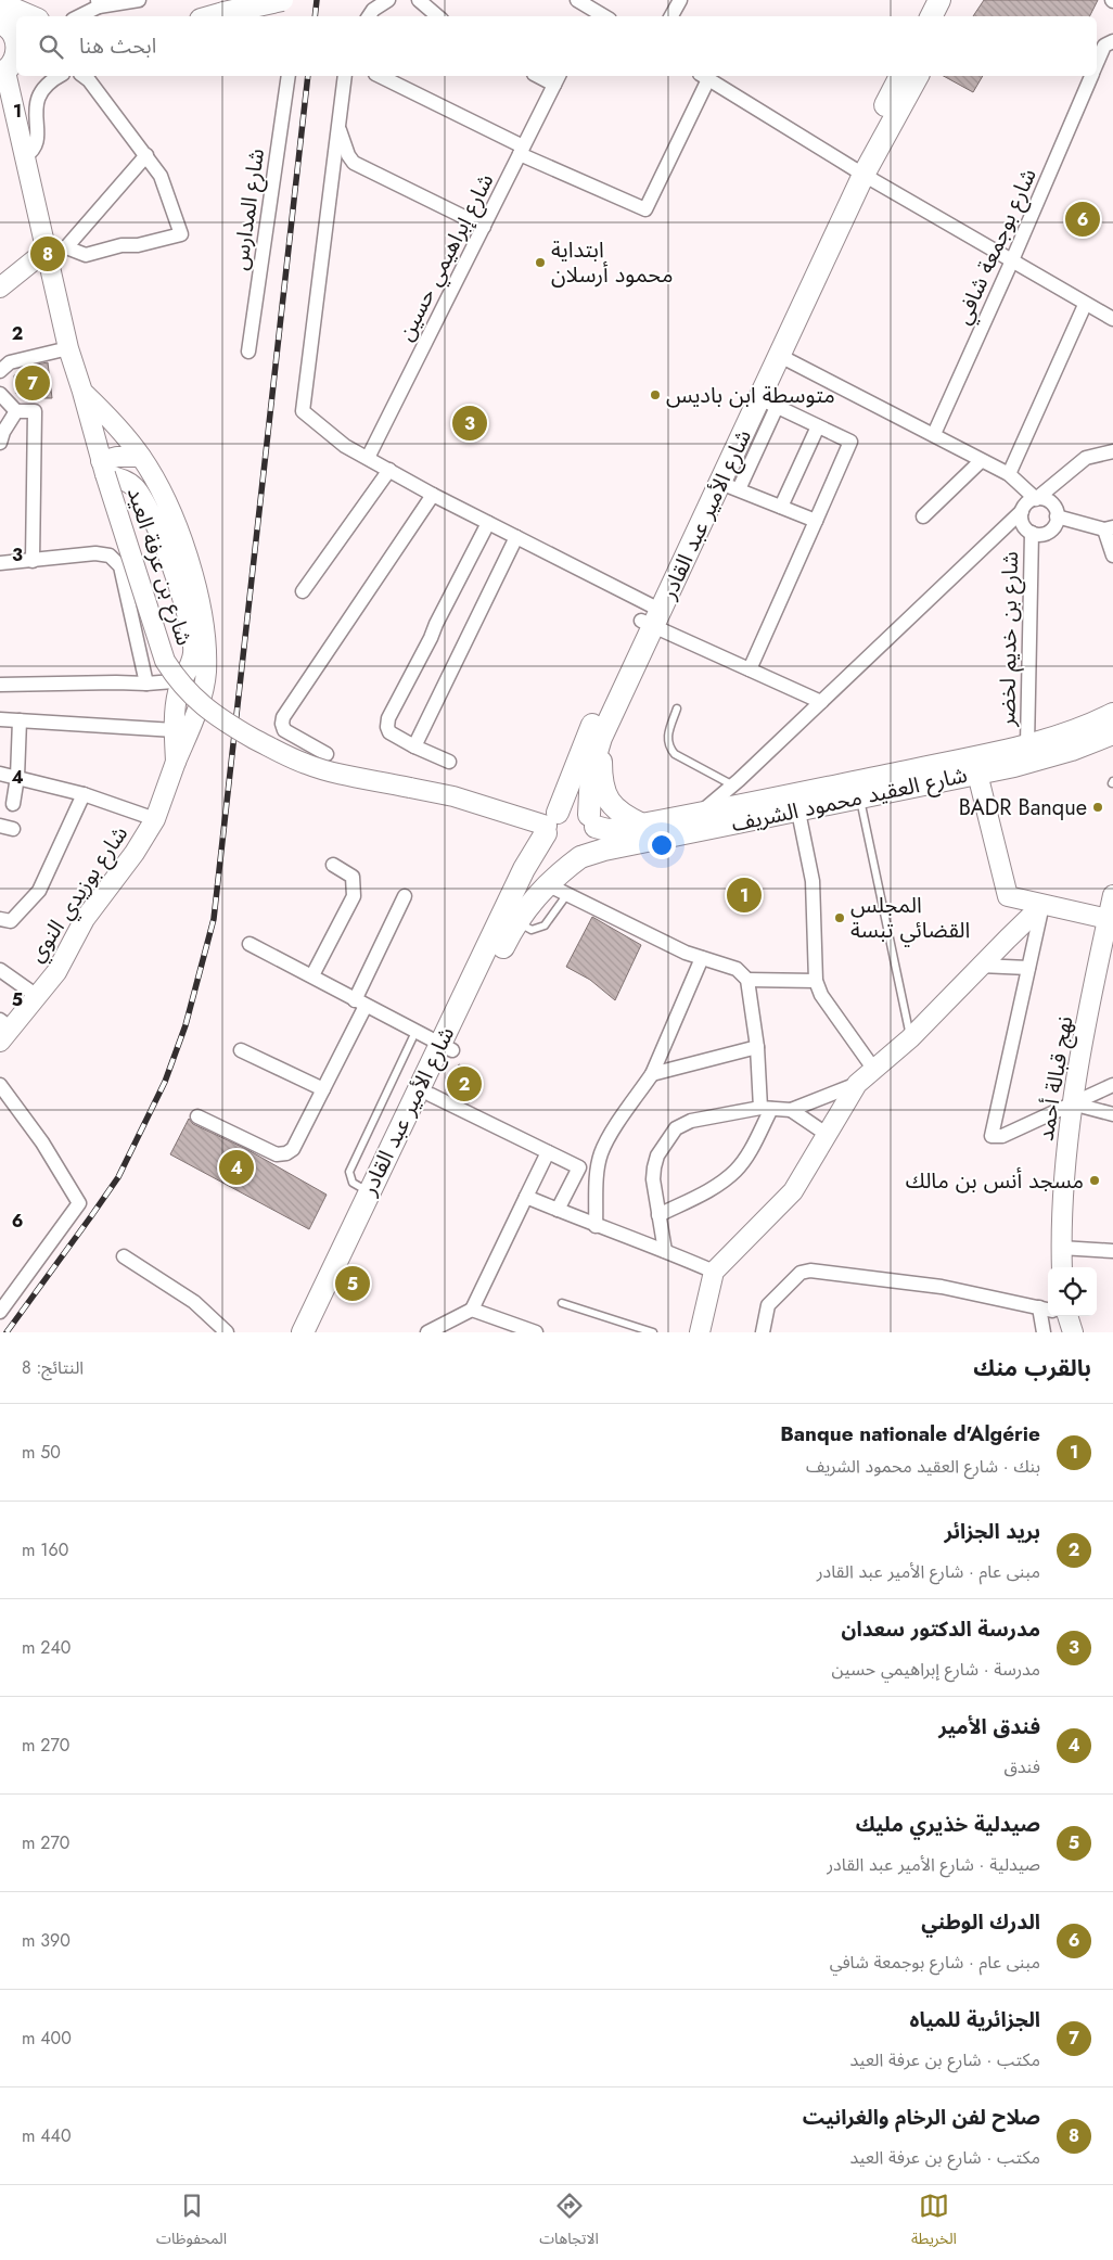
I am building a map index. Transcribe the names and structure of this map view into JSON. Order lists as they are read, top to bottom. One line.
{"streets":{"main road":["شارع الأمير عبد القادر","شارع العقيد محمود الشريف"],"street":["شارع المدارس","شارع بوجمعة شافي","شارع إبراهيمي حسين","شارع بن عرفة العيد","شارع بن خديم لخضر","شارع بوزيدي النوي","نهج قبالة أحمد"]},"crossings":[["شارع الأمير عبد القادر","شارع بن عرفة العيد"],["شارع الأمير عبد القادر","شارع العقيد محمود الشريف"],["شارع بن عرفة العيد","شارع العقيد محمود الشريف"],["شارع بن عرفة العيد","شارع بوزيدي النوي"],["شارع بن خديم لخضر","شارع العقيد محمود الشريف"]],"places":["ابتداية محمود أرسلان","متوسطة ابن باديس","BADR Banque","المجلس القضائي تبسة","مسجد أنس بن مالك"],"page":{"search":"ابحث هنا","pins":["6","8","7","3","1","2","4","5"],"heading":["بالقرب منك","النتائج: 8"],"list":[{"mark":"1","name":"Banque nationale d'Algérie","note":"بنك · شارع العقيد محمود الشريف","value":"50 m"},{"mark":"2","name":"بريد الجزائر","note":"مبنى عام · شارع الأمير عبد القادر","value":"160 m"},{"mark":"3","name":"مدرسة الدكتور سعدان","note":"مدرسة · شارع إبراهيمي حسين","value":"240 m"},{"mark":"4","name":"فندق الأمير","note":"فندق","value":"270 m"},{"mark":"5","name":"صيدلية خذيري مليك","note":"صيدلية · شارع الأمير عبد القادر","value":"270 m"},{"mark":"6","name":"الدرك الوطني","note":"مبنى عام · شارع بوجمعة شافي","value":"390 m"},{"mark":"7","name":"الجزائرية للمياه","note":"مكتب · شارع بن عرفة العيد","value":"400 m"},{"mark":"8","name":"صلاح لفن الرخام والغرانيت","note":"مكتب · شارع بن عرفة العيد","value":"440 m"}],"nav":["الخريطة","الاتجاهات","المحفوظات"]},"grid":{"rows":["1","2","3","4","5","6"]}}
